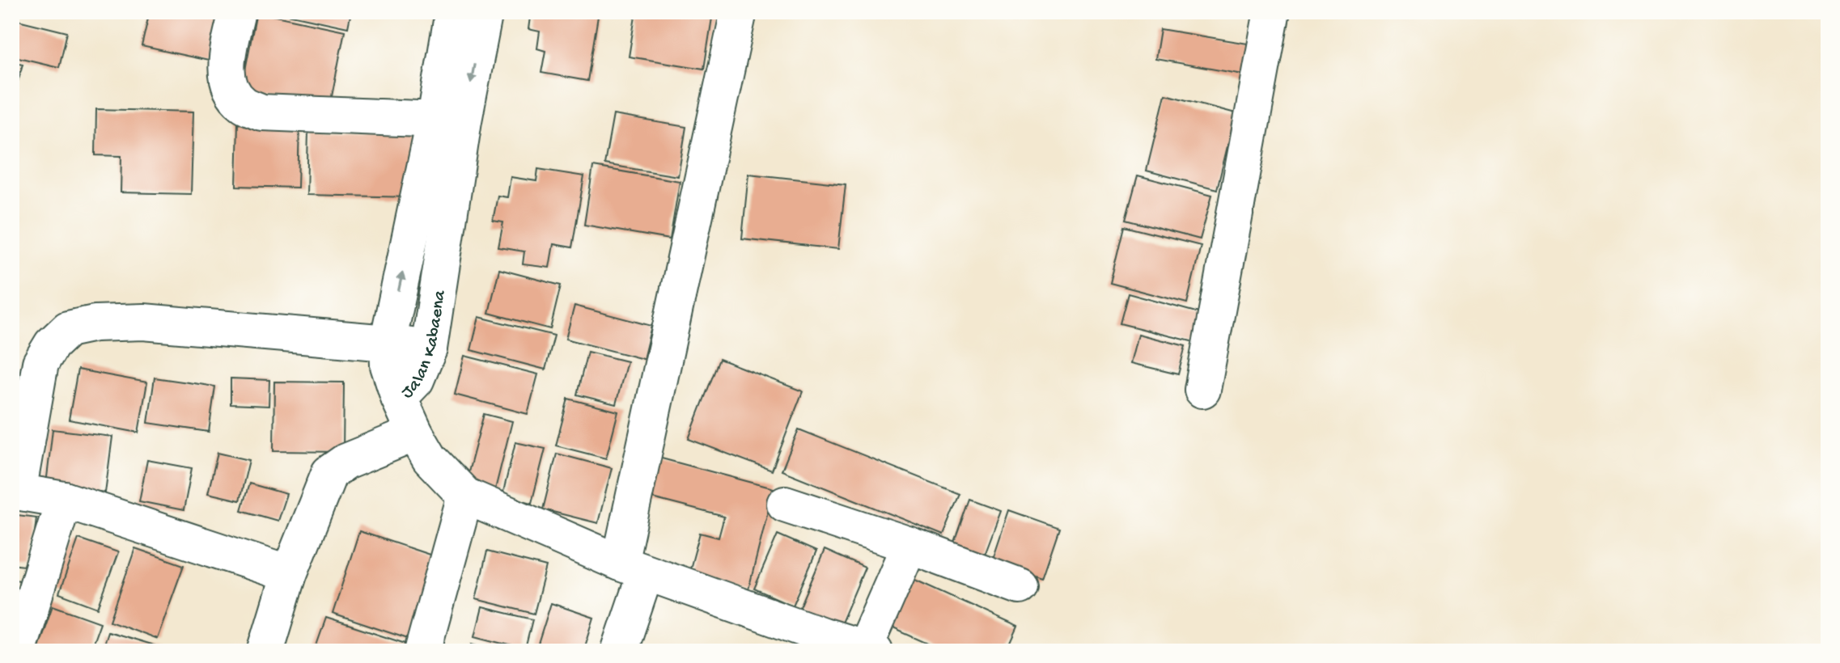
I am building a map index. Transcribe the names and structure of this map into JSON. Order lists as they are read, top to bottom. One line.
{"streets":{"street":["Jalan Kabaena"]}}
